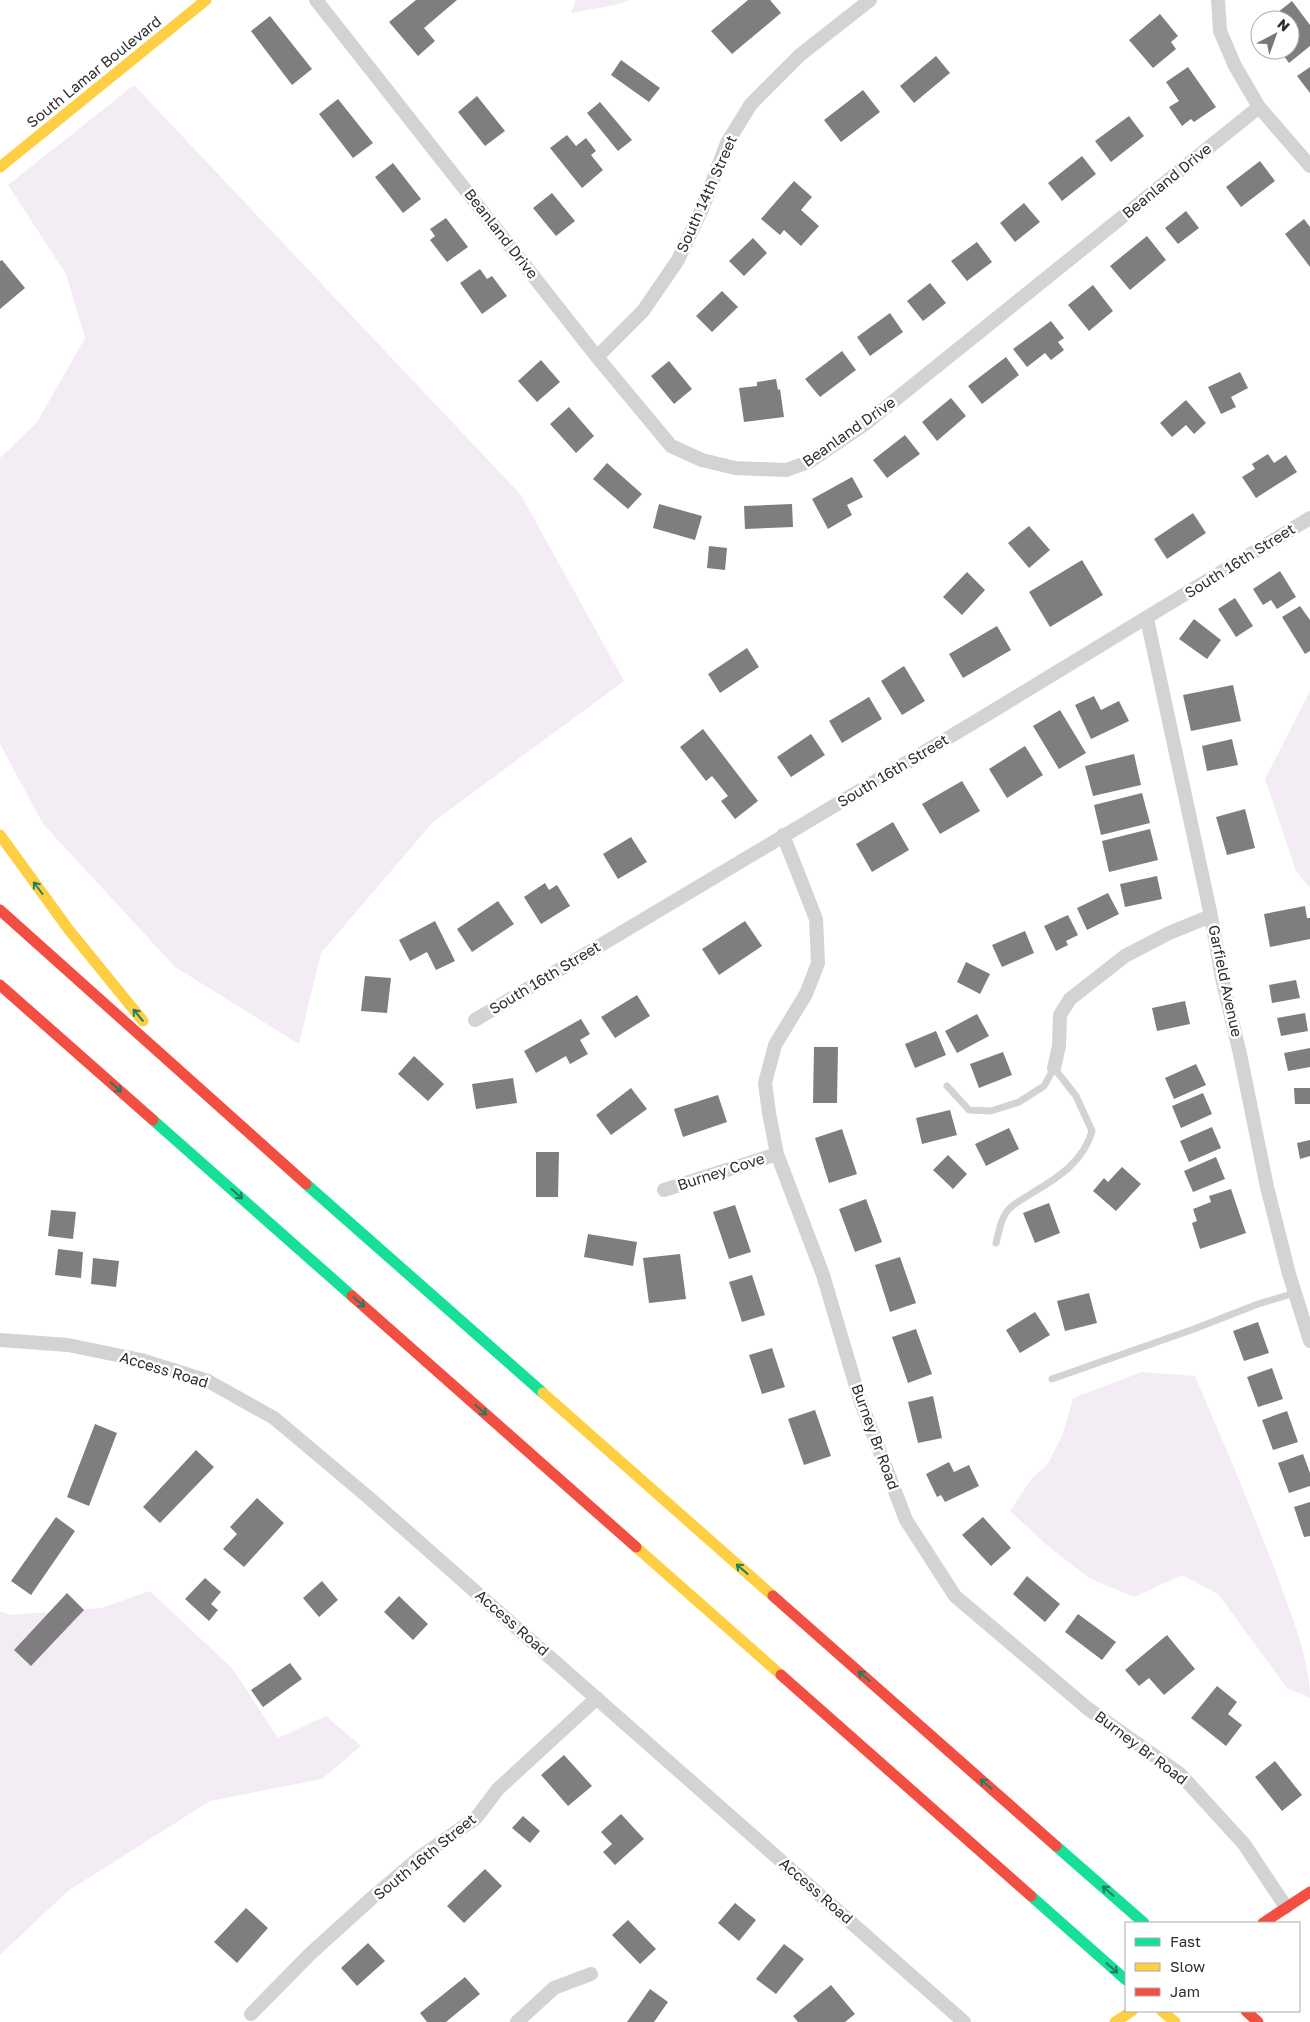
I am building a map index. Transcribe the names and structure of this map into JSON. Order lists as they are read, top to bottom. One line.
{"streets":{"main road":["South Lamar Boulevard"],"street":["Beanland Drive","South 14th Street","South 16th Street","Garfield Avenue","Burney Cove","Access Road","Burney Br Road"]},"crossings":[["Beanland Drive","South 14th Street"],["South 16th Street","Garfield Avenue"],["South 16th Street","Access Road"],["South 16th Street","Burney Br Road"],["Burney Cove","Burney Br Road"]],"legend":["Fast","Slow","Jam"],"north":"top right"}
